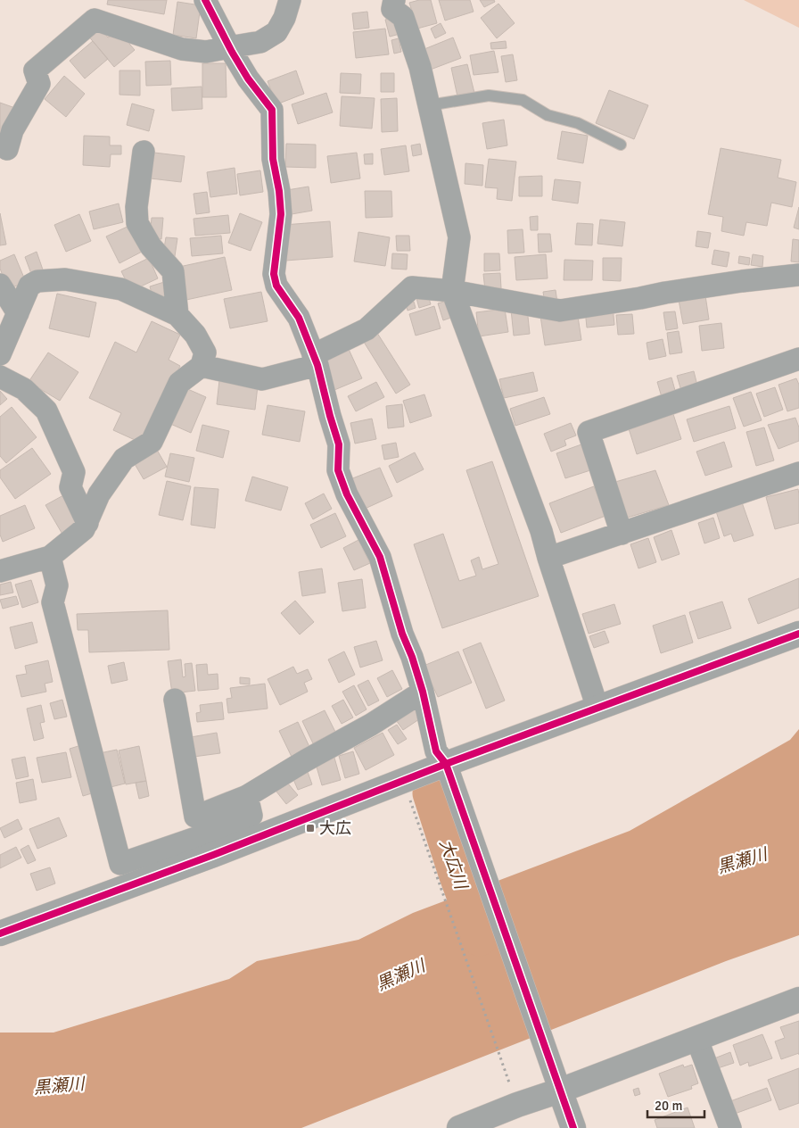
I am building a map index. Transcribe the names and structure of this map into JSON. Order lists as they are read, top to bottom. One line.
{"water":["黒瀬川","大広川"],"places":{"transit":["大広"]},"scale_bar":"20 m"}
